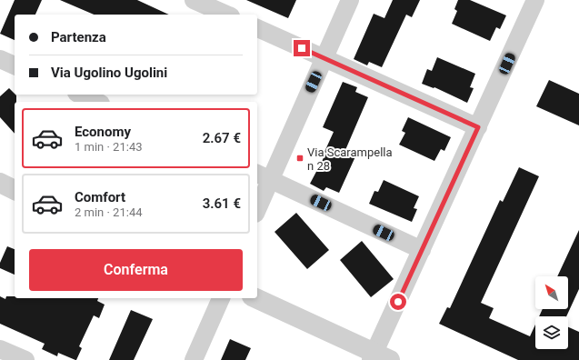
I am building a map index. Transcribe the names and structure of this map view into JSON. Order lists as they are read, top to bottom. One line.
{"places":{"transit":["Via Scarampella n 28"]},"north":"top left","page":{"banner":["Partenza","Via Ugolino Ugolini"],"list":[{"name":"Economy","note":"1 min · 21:43","value":"2.67 €"},{"name":"Comfort","note":"2 min · 21:44","value":"3.61 €"}],"buttons":"Conferma"}}
